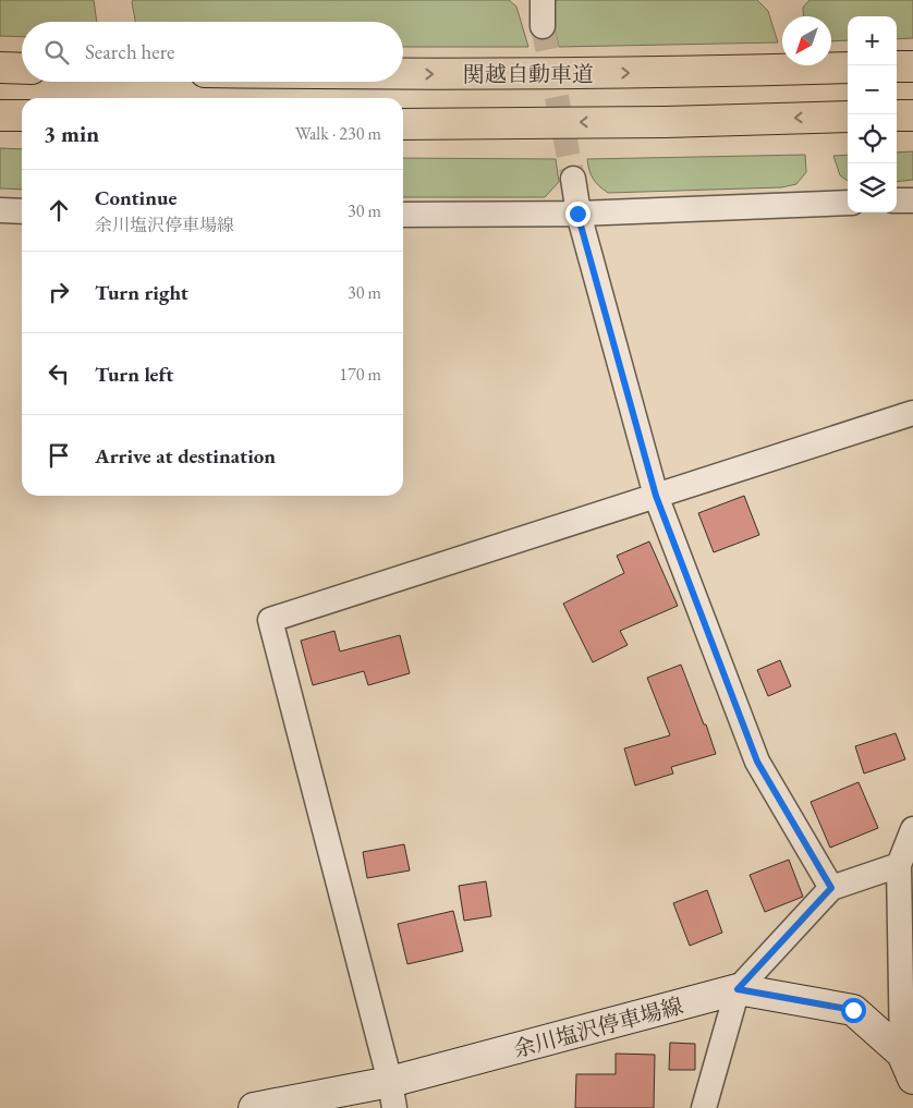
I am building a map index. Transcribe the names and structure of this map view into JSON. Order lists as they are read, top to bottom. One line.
{"streets":{"highway":["関越自動車道"],"main road":["余川塩沢停車場線"]},"north":"bottom left","page":{"map_buttons":["+","−"],"search":"Search here","heading":["3 min","Walk · 230 m"],"list":[["Continue","余川塩沢停車場線","30 m"],["Turn right","30 m"],["Turn left","170 m"],"Arrive at destination"]}}
